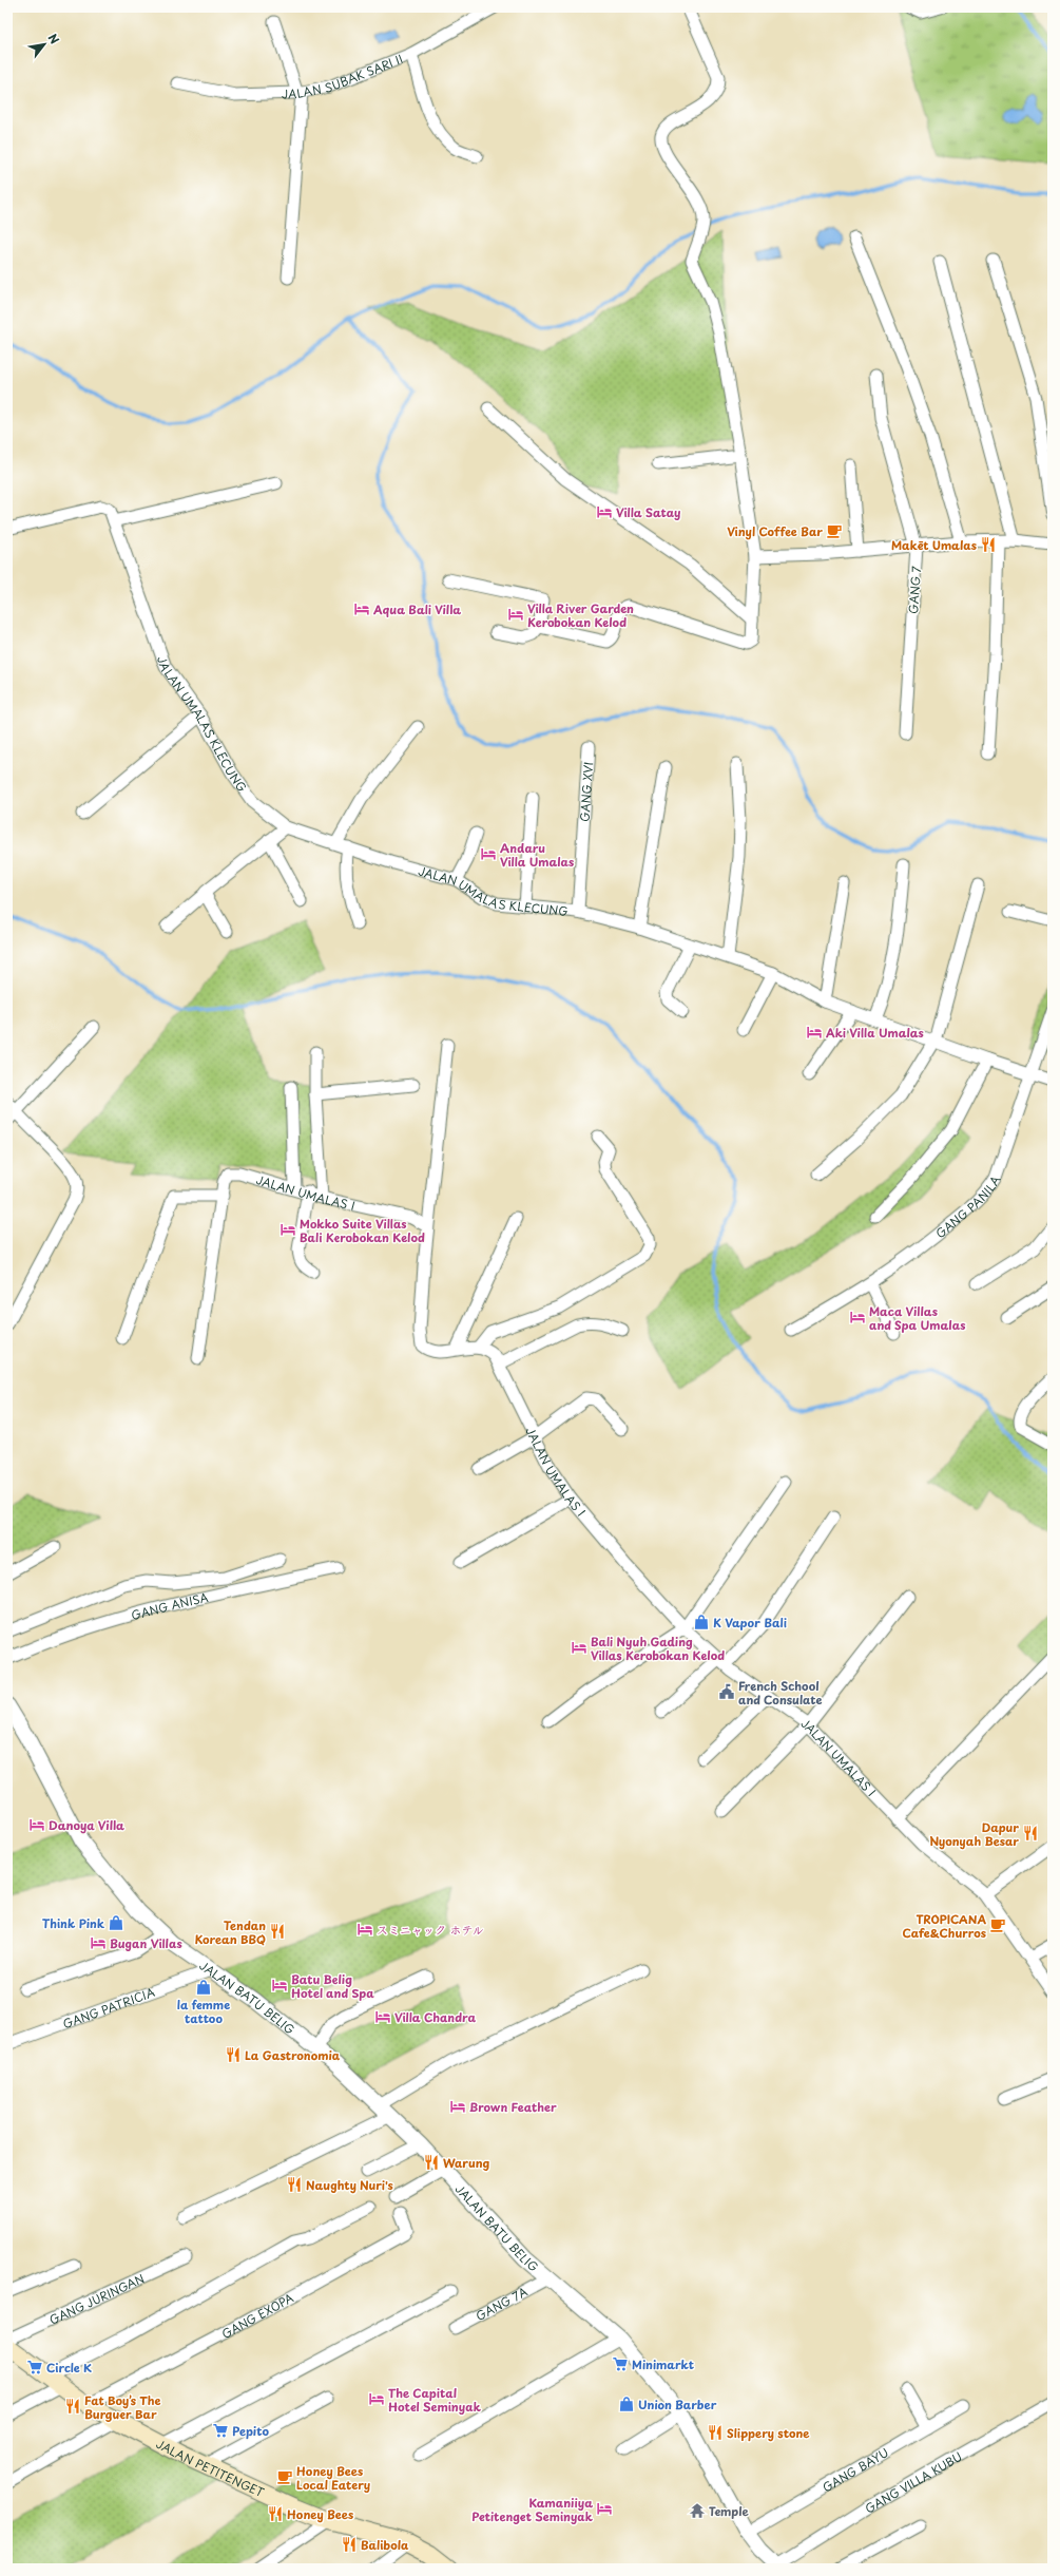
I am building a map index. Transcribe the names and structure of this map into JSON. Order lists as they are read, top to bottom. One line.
{"streets":{"main road":["JALAN PETITENGET"],"street":["JALAN SUBAK SARI II","GANG 7","JALAN UMALAS KLECUNG","GANG XVI","JALAN UMALAS I","GANG PANILA","GANG ANISA","JALAN BATU BELIG","GANG PATRICIA","GANG JURINGAN","GANG 7A","GANG EXOPA","GANG BAYU","GANG VILLA KUBU"]},"crossings":[["JALAN UMALAS KLECUNG","GANG XVI"],["JALAN UMALAS KLECUNG","GANG PANILA"],["JALAN BATU BELIG","GANG PATRICIA"],["JALAN BATU BELIG","GANG 7A"],["JALAN BATU BELIG","GANG BAYU"],["JALAN BATU BELIG","GANG VILLA KUBU"],["GANG EXOPA","JALAN PETITENGET"]],"places":{"hotel":["Villa Satay","Aqua Bali Villa","Villa River Garden Kerobokan Kelod","Andaru Villa Umalas","Aki Villa Umalas","Mokko Suite Villas Bali Kerobokan Kelod","Maca Villas and Spa Umalas","Bali Nyuh Gading Villas Kerobokan Kelod","Danoya Villa","スミニャック ホテル","Bugan Villas","Batu Belig Hotel and Spa","Villa Chandra","Brown Feather","The Capital Hotel Seminyak","Kamaniiya Petitenget Seminyak"],"cafe":["Vinyl Coffee Bar","TROPICANA Cafe&Churros","Honey Bees Local Eatery"],"restaurant":["Makēt Umalas","Dapur Nyonyah Besar","Tendan Korean BBQ","La Gastronomia","Warung","Naughty Nuri's","Fat Boy’s The Burguer Bar","Slippery stone","Honey Bees","Balibola"],"shop":["K Vapor Bali","Think Pink","la femme tattoo","Union Barber"],"public building":["French School and Consulate"],"supermarket":["Minimarkt","Circle K","Pepito"],"temple":["Temple"]},"north":"top right"}
